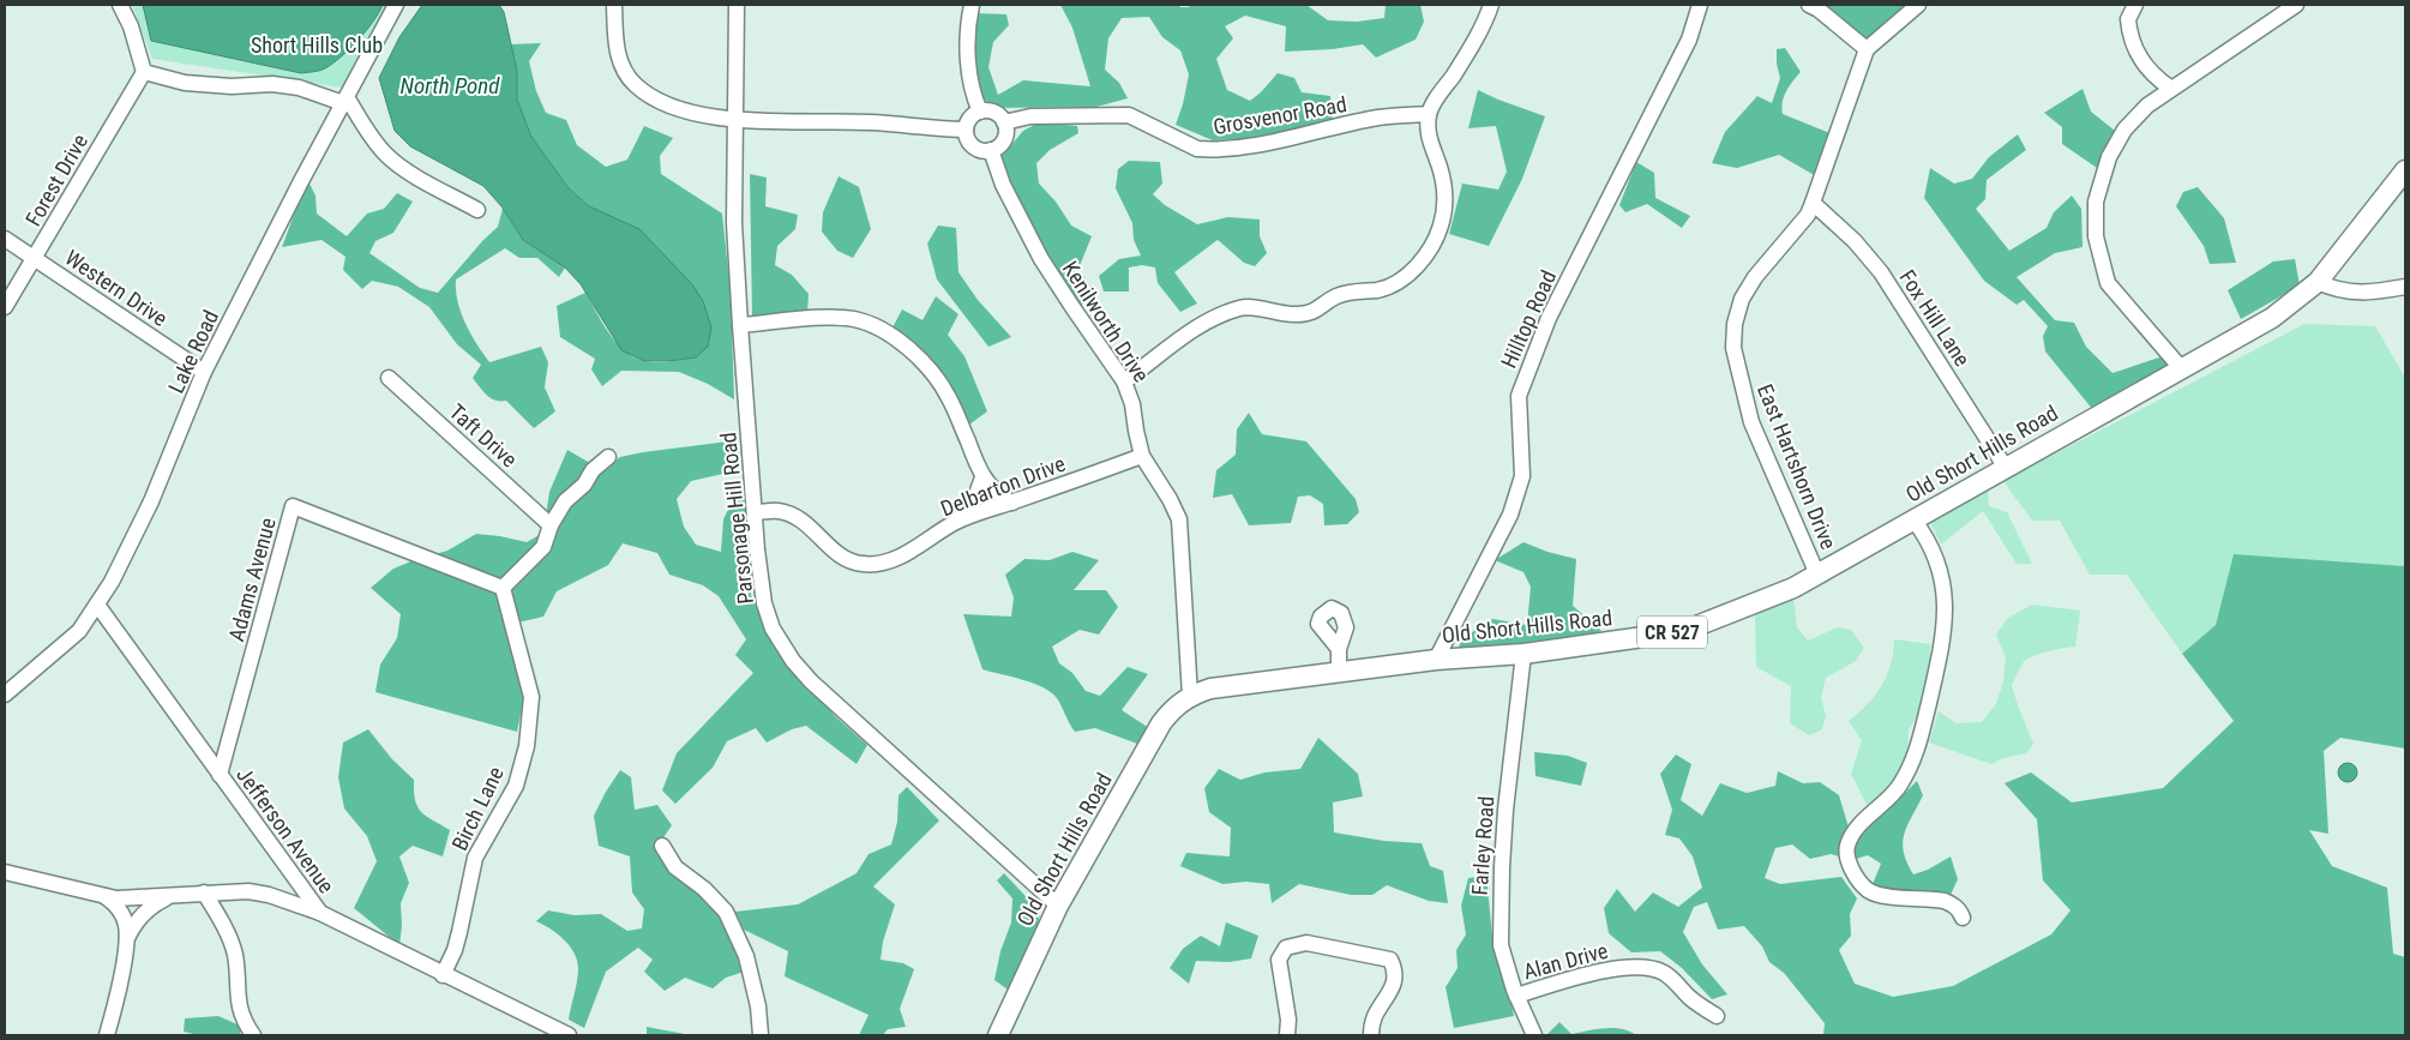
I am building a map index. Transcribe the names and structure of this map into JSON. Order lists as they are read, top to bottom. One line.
{"streets":{"main road":["Old Short Hills Road","CR 527"],"street":["Grosvenor Road","Forest Drive","Western Drive","Fox Hill Lane","Hilltop Road","Kenilworth Drive","Lake Road","Taft Drive","East Hartshorn Drive","Delbarton Drive","Parsonage Hill Road","Adams Avenue","Birch Lane","Jefferson Avenue","Farley Road","Alan Drive"]},"crossings":[["Grosvenor Road","Kenilworth Drive"],["Forest Drive","Western Drive"],["Western Drive","Lake Road"],["Fox Hill Lane","Old Short Hills Road"],["Fox Hill Lane","East Hartshorn Drive"],["Hilltop Road","Old Short Hills Road"],["Kenilworth Drive","Old Short Hills Road"],["Kenilworth Drive","Delbarton Drive"],["Lake Road","Jefferson Avenue"],["Old Short Hills Road","East Hartshorn Drive"],["Old Short Hills Road","Parsonage Hill Road"],["Old Short Hills Road","Farley Road"],["Delbarton Drive","Parsonage Hill Road"],["Adams Avenue","Birch Lane"],["Adams Avenue","Jefferson Avenue"],["Birch Lane","Jefferson Avenue"],["Farley Road","Alan Drive"]],"water":["North Pond"],"parks":["Short Hills Club"]}
